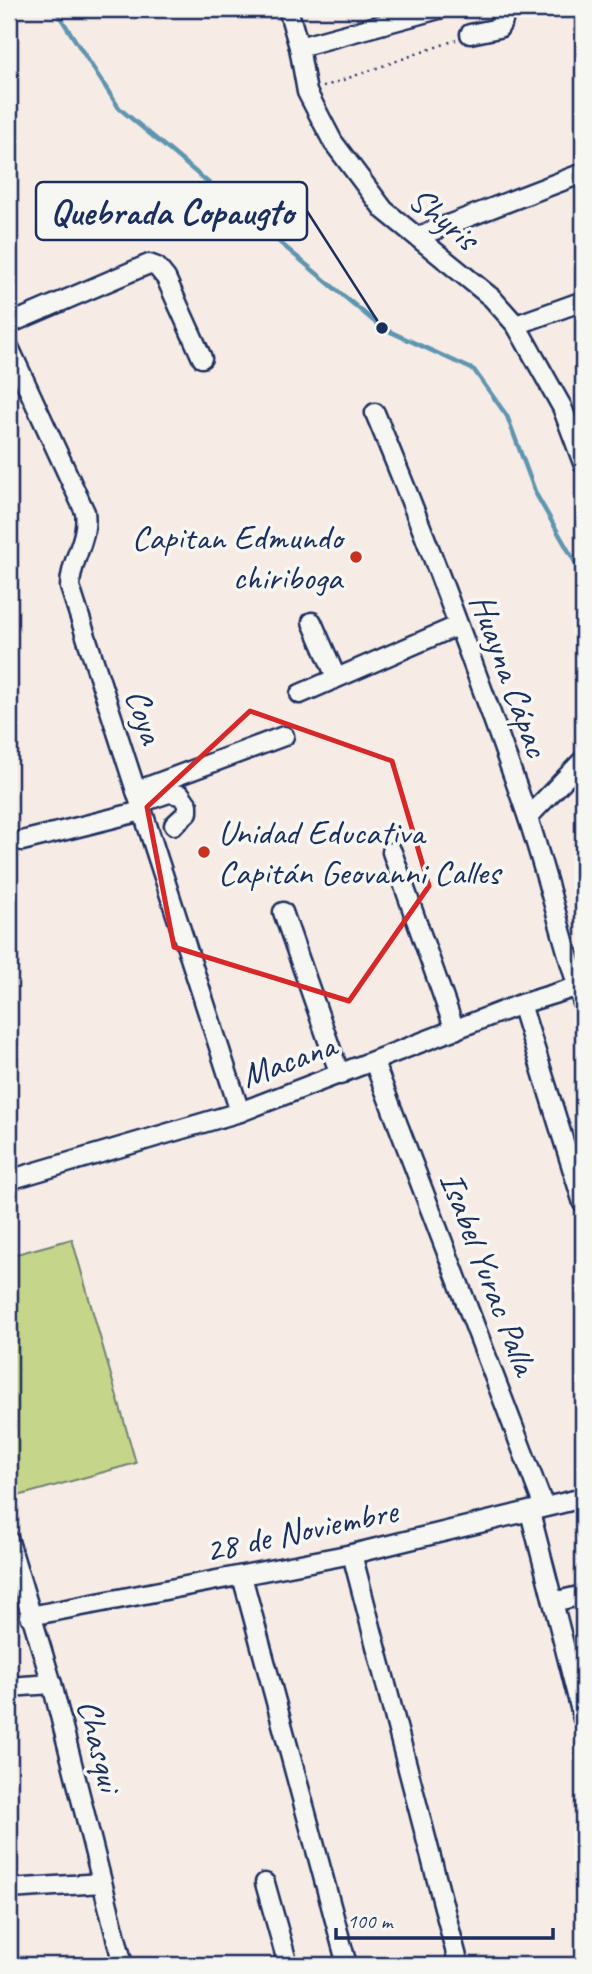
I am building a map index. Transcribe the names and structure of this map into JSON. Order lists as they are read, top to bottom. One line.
{"streets":{"street":["Shyris","Huayna Cápac","Coya","Macana","Isabel Yurac Palla","28 de Noviembre","Chasqui"]},"crossings":[["Huayna Cápac","Macana"],["Coya","Macana"],["Macana","Isabel Yurac Palla"],["Isabel Yurac Palla","28 de Noviembre"],["28 de Noviembre","Chasqui"]],"places":["Quebrada Copaugto","Capitan Edmundo chiriboga","Unidad Educativa Capitán Geovanni Calles"],"scale_bar":"100 m"}
